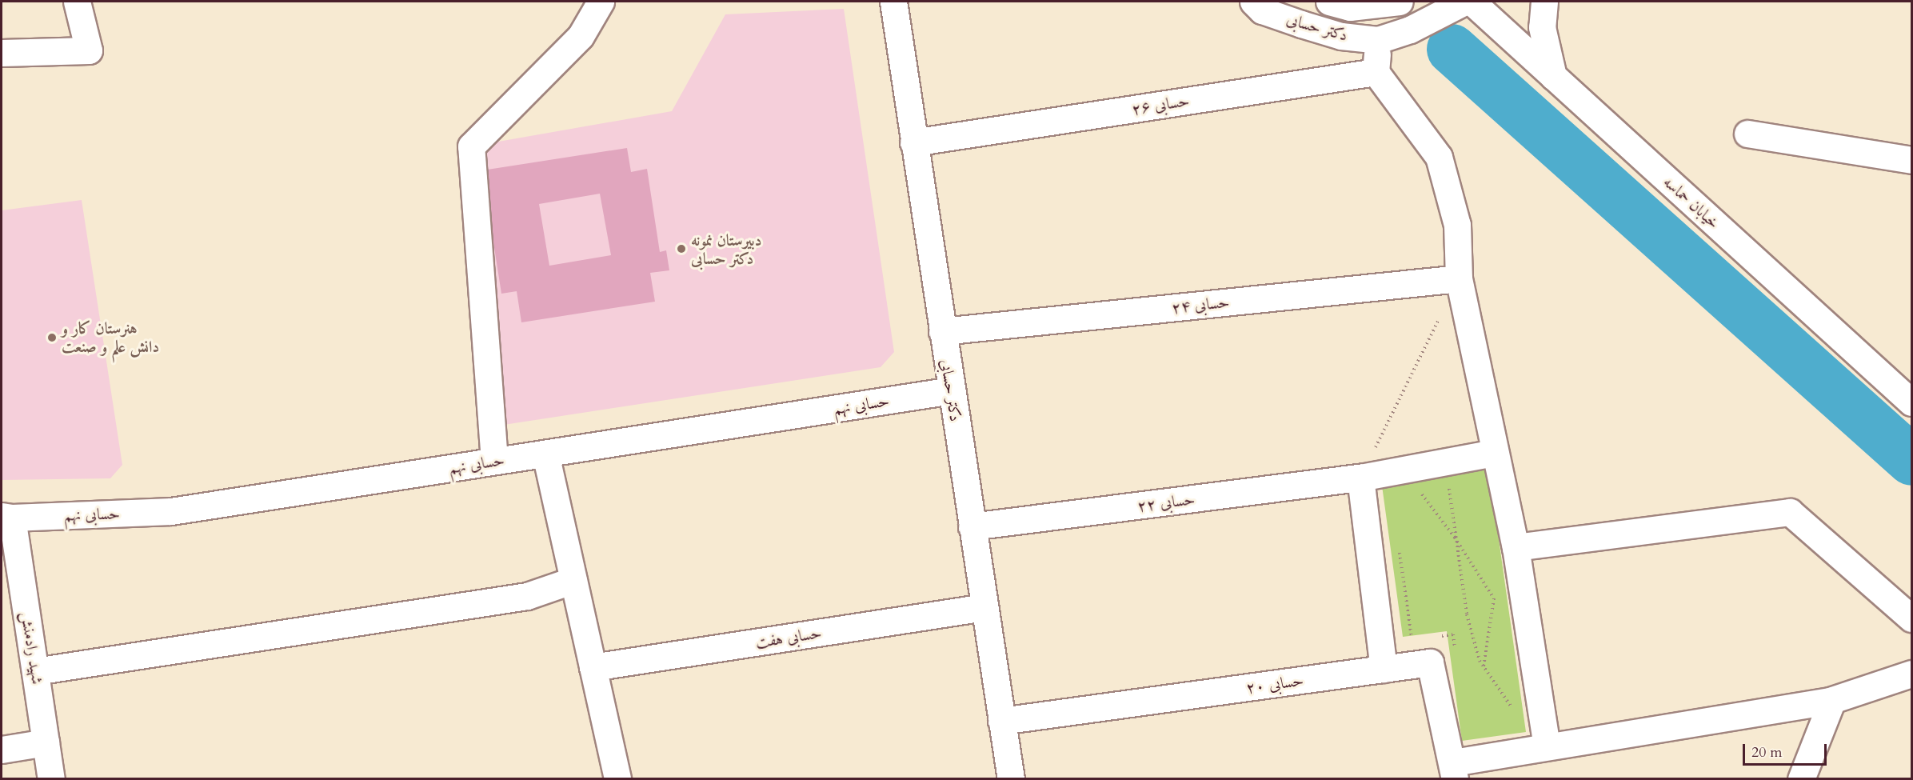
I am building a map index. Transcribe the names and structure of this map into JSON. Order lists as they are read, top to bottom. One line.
{"streets":{"street":["دکتر حسابی","حسابی ۲۶","خیابان حماسه","حسابی ۲۴","حسابی نهم","حسابی ۲۲","حسابی هفت","شهید رادمنش","حسابی ۲۰"]},"crossings":[["دکتر حسابی","حسابی ۲۶"],["دکتر حسابی","حسابی ۲۴"],["دکتر حسابی","حسابی نهم"],["دکتر حسابی","حسابی ۲۲"],["دکتر حسابی","حسابی هفت"],["دکتر حسابی","حسابی ۲۰"],["حسابی نهم","شهید رادمنش"]],"places":["دبیرستان نمونه دکتر حسابی","هنرستان کار و دانش علم و صنعت"],"scale_bar":"20 m"}
